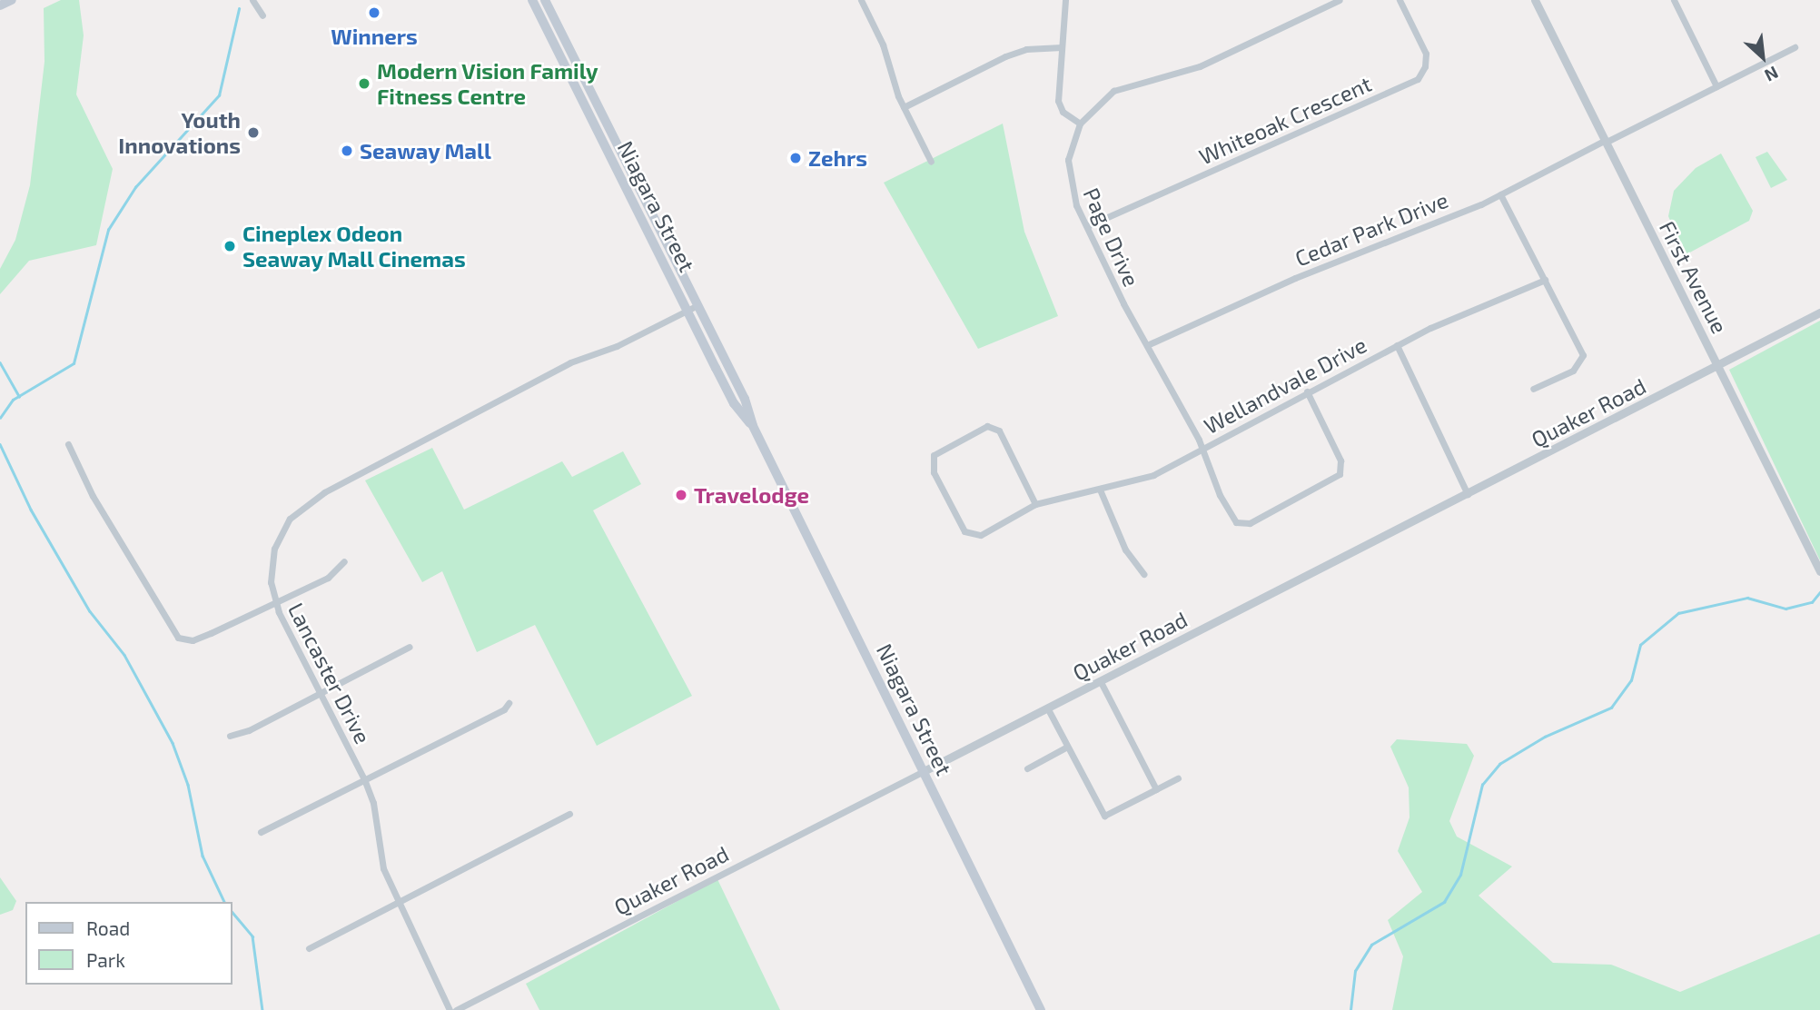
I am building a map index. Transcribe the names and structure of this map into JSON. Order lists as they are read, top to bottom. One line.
{"streets":{"main road":["Niagara Street"],"street":["Whiteoak Crescent","Cedar Park Drive","Page Drive","First Avenue","Wellandvale Drive","Quaker Road","Lancaster Drive"]},"crossings":[["Whiteoak Crescent","Page Drive"],["Niagara Street","Quaker Road"],["Niagara Street","Lancaster Drive"],["Cedar Park Drive","Page Drive"],["Cedar Park Drive","First Avenue"],["Page Drive","Wellandvale Drive"],["First Avenue","Quaker Road"]],"places":["Winners","Modern Vision Family Fitness Centre","Youth Innovations","Seaway Mall","Zehrs","Cineplex Odeon Seaway Mall Cinemas","Travelodge"],"legend":["Road","Park"],"north":"bottom right"}
